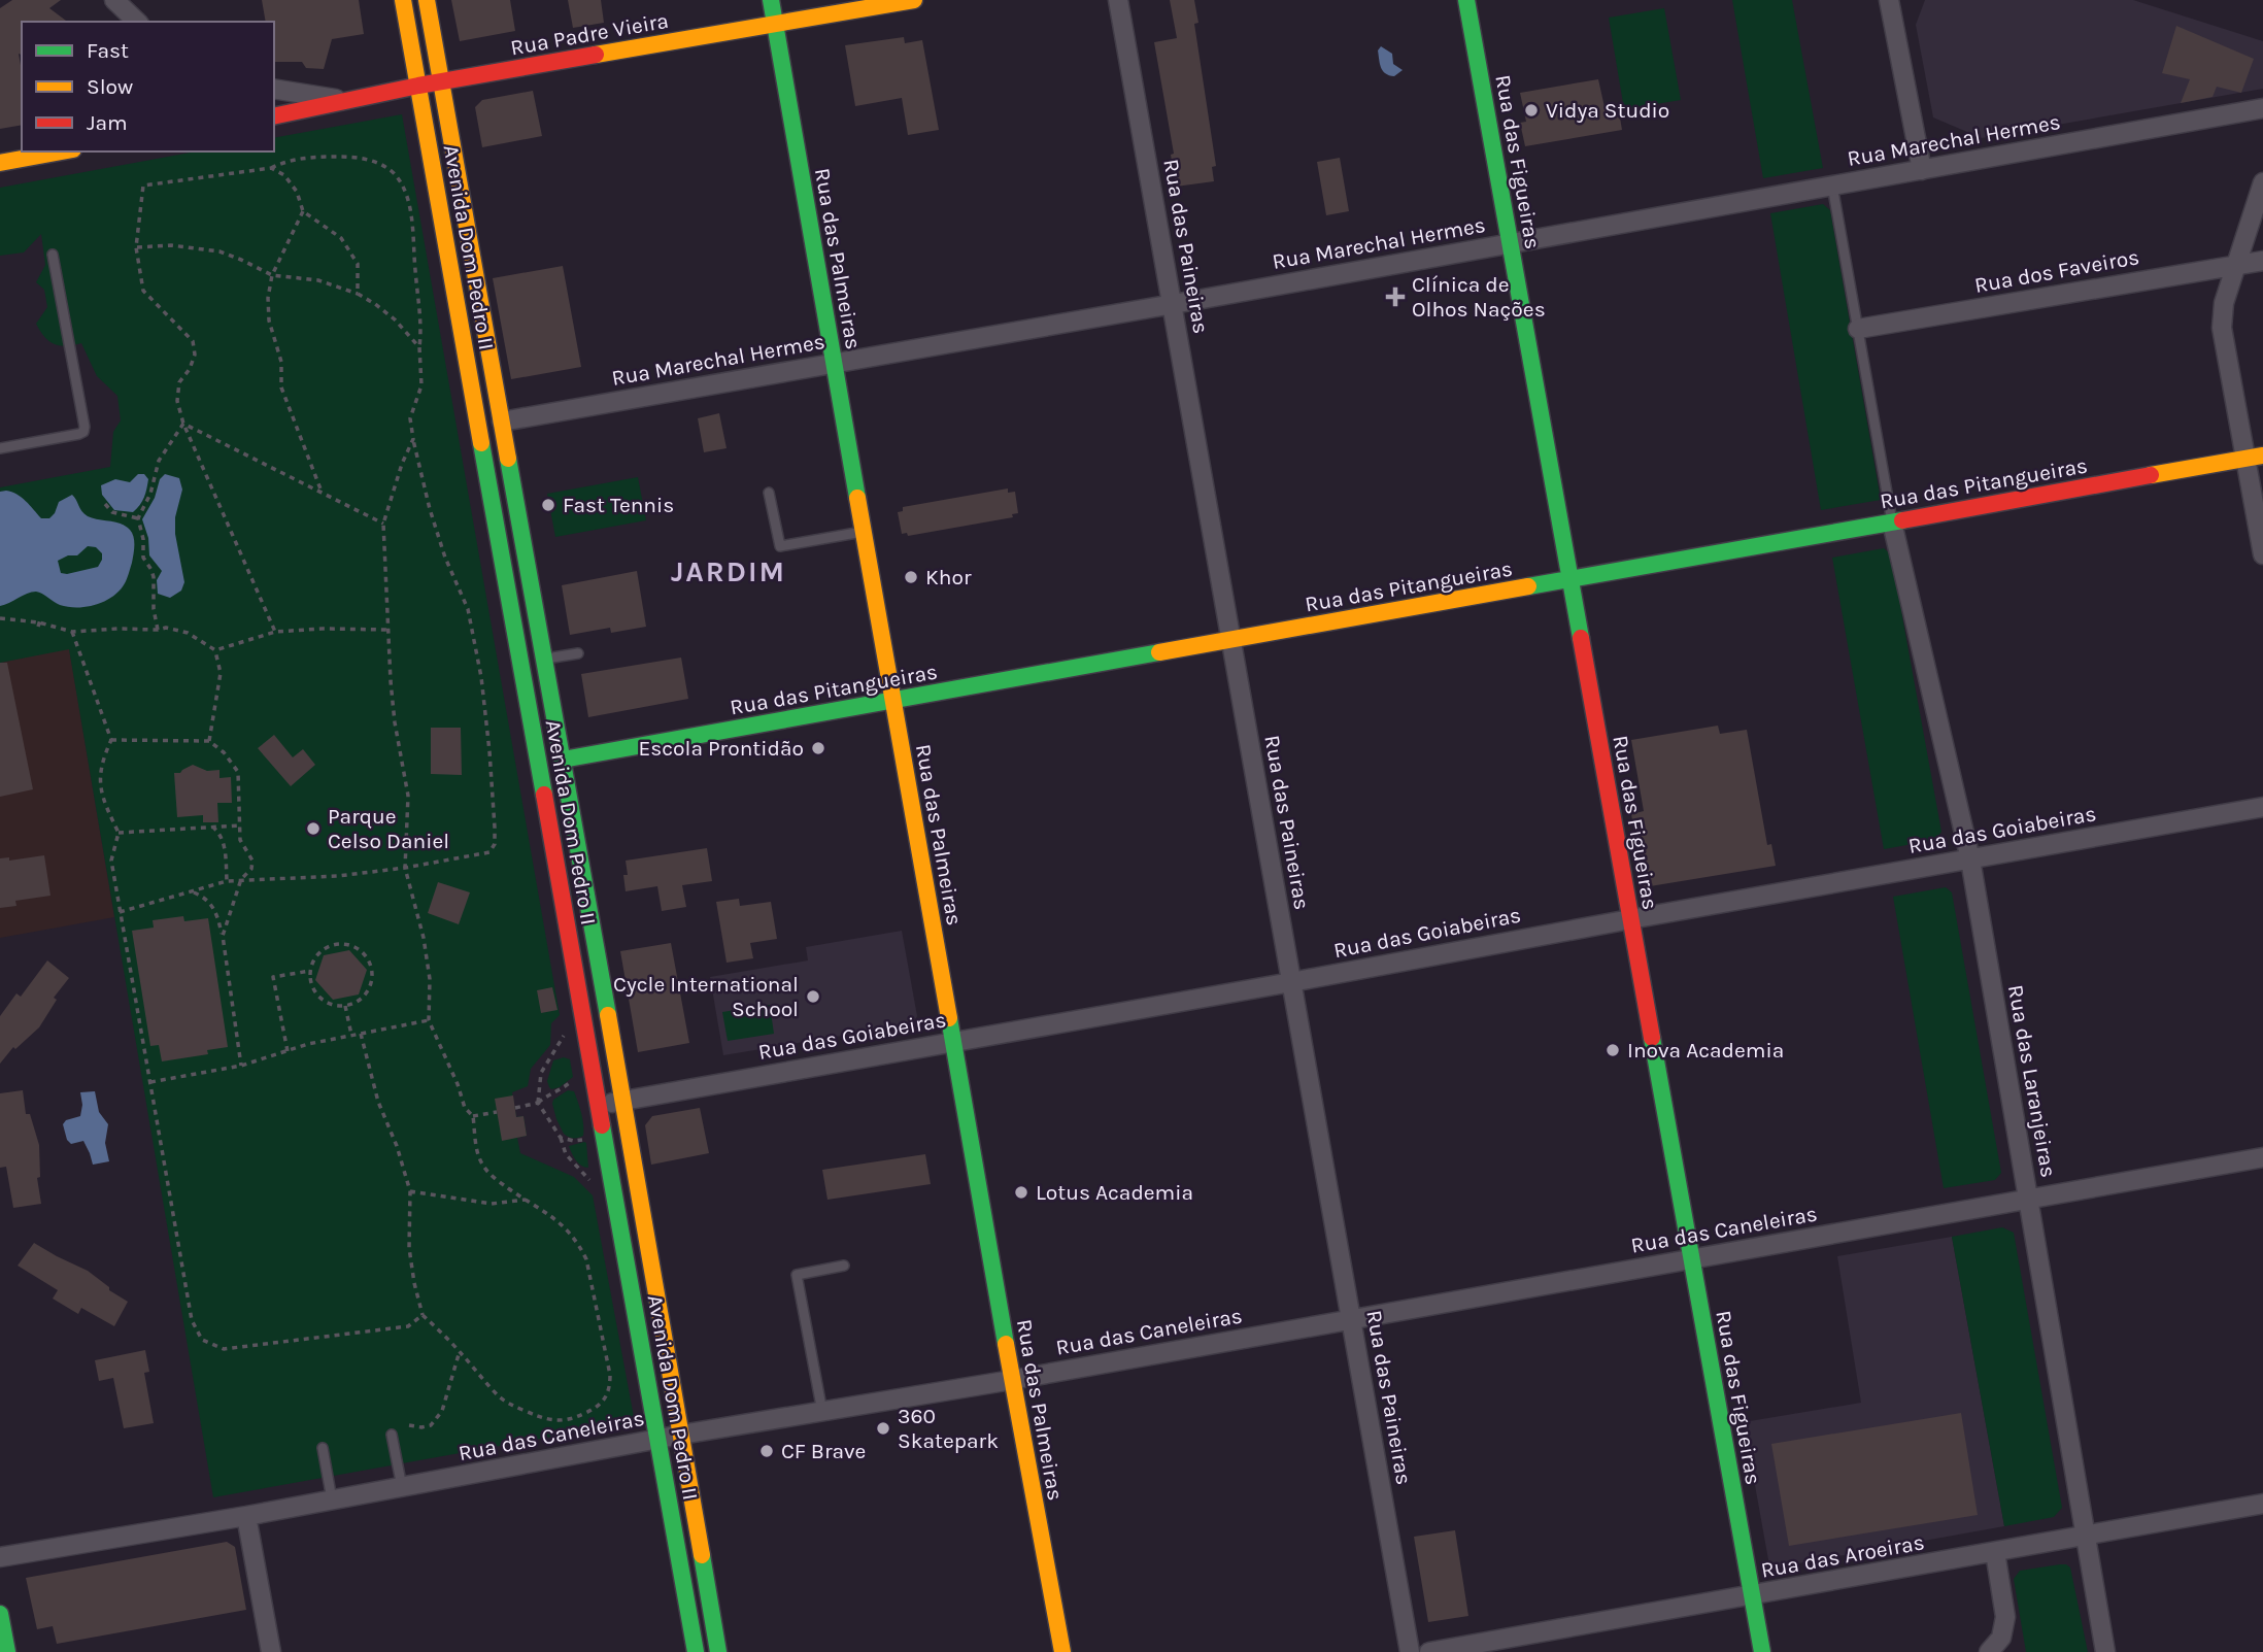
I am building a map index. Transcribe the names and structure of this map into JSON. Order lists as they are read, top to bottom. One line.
{"streets":{"main road":["Rua Padre Vieira","Rua das Figueiras","Avenida Dom Pedro II","Rua das Palmeiras","Rua das Pitangueiras"],"street":["Rua Marechal Hermes","Rua das Paineiras","Rua dos Faveiros","Rua das Goiabeiras","Rua das Laranjeiras","Rua das Caneleiras","Rua das Aroeiras"]},"crossings":[["Rua Padre Vieira","Avenida Dom Pedro II"],["Rua Padre Vieira","Rua das Palmeiras"],["Rua Marechal Hermes","Rua das Figueiras"],["Rua Marechal Hermes","Rua das Paineiras"],["Rua Marechal Hermes","Avenida Dom Pedro II"],["Rua Marechal Hermes","Rua das Palmeiras"],["Rua das Figueiras","Rua das Pitangueiras"],["Rua das Figueiras","Rua das Goiabeiras"],["Rua das Figueiras","Rua das Caneleiras"],["Rua das Figueiras","Rua das Aroeiras"],["Rua das Paineiras","Rua das Pitangueiras"],["Rua das Paineiras","Rua das Goiabeiras"],["Rua das Paineiras","Rua das Caneleiras"],["Avenida Dom Pedro II","Rua das Pitangueiras"],["Avenida Dom Pedro II","Rua das Goiabeiras"],["Avenida Dom Pedro II","Rua das Caneleiras"],["Rua das Palmeiras","Rua das Pitangueiras"],["Rua das Palmeiras","Rua das Goiabeiras"],["Rua das Palmeiras","Rua das Caneleiras"],["Rua das Pitangueiras","Rua das Laranjeiras"],["Rua das Goiabeiras","Rua das Laranjeiras"],["Rua das Laranjeiras","Rua das Caneleiras"],["Rua das Laranjeiras","Rua das Aroeiras"]],"districts":["JARDIM"],"places":{"other":["Vidya Studio","Fast Tennis","Khor","Escola Prontidão","Parque Celso Daniel","Cycle International School","Inova Academia","Lotus Academia","360 Skatepark","CF Brave"],"health":["Clínica de Olhos Nações"]},"legend":["Fast","Slow","Jam"]}
